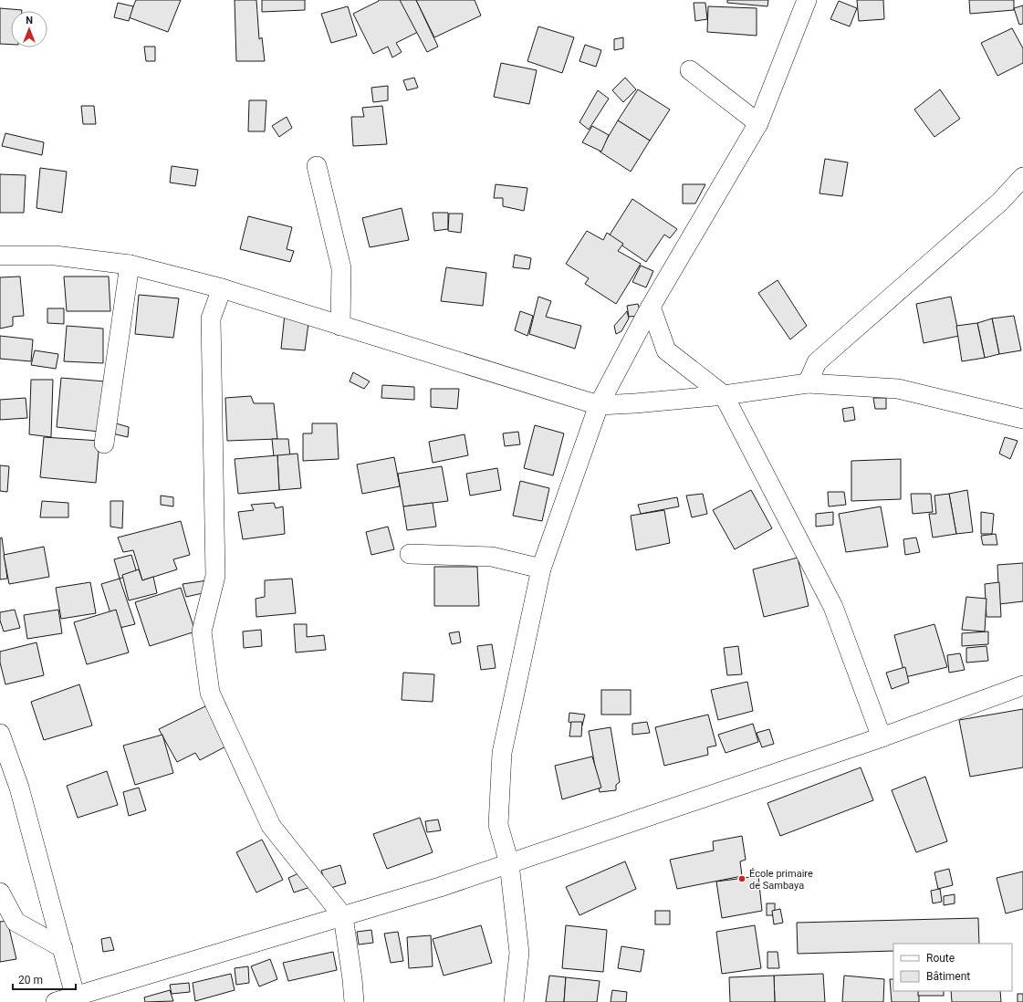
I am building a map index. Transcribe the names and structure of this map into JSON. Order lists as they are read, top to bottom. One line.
{"places":["École primaire de Sambaya"],"legend":["Route","Bâtiment"],"scale_bar":"20 m","north":"top"}
